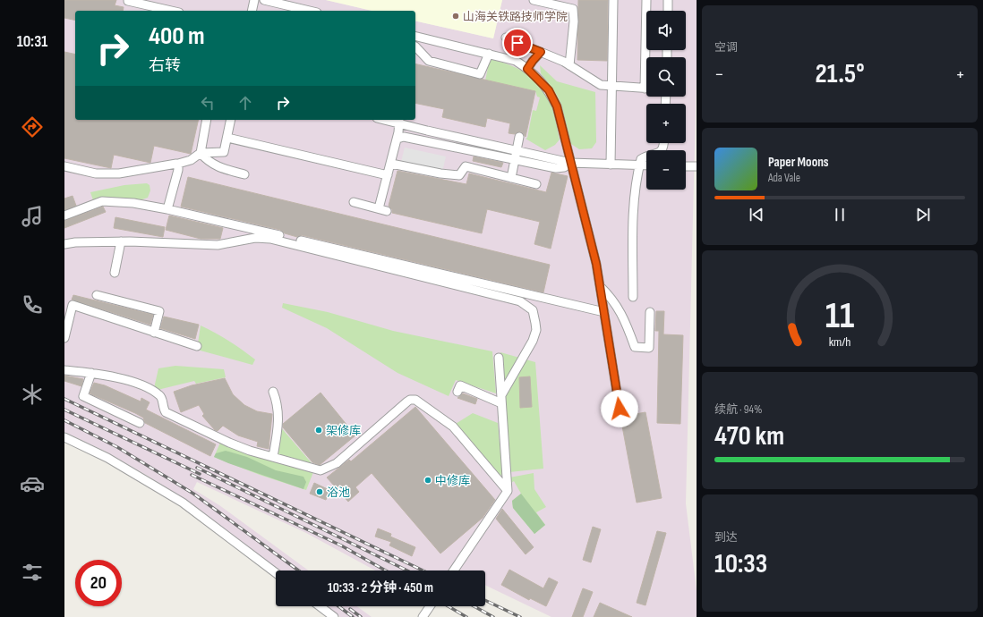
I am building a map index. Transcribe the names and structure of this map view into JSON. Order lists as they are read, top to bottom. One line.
{"places":["山海关铁路技师学院","架修库","中修库","浴池"],"page":{"tabs":"10:31","tile":["空调",["续航 · 94%","470 km"],["到达","10:33"]],"map_buttons":["+","−"],"turn":["400 m","右转"],"heat":["−","21.5°","+"],"song":["Paper Moons","Ada Vale"],"limit":"20","trip":"10:33 · 2 分钟 · 450 m","gauge":["11","km/h"]}}
